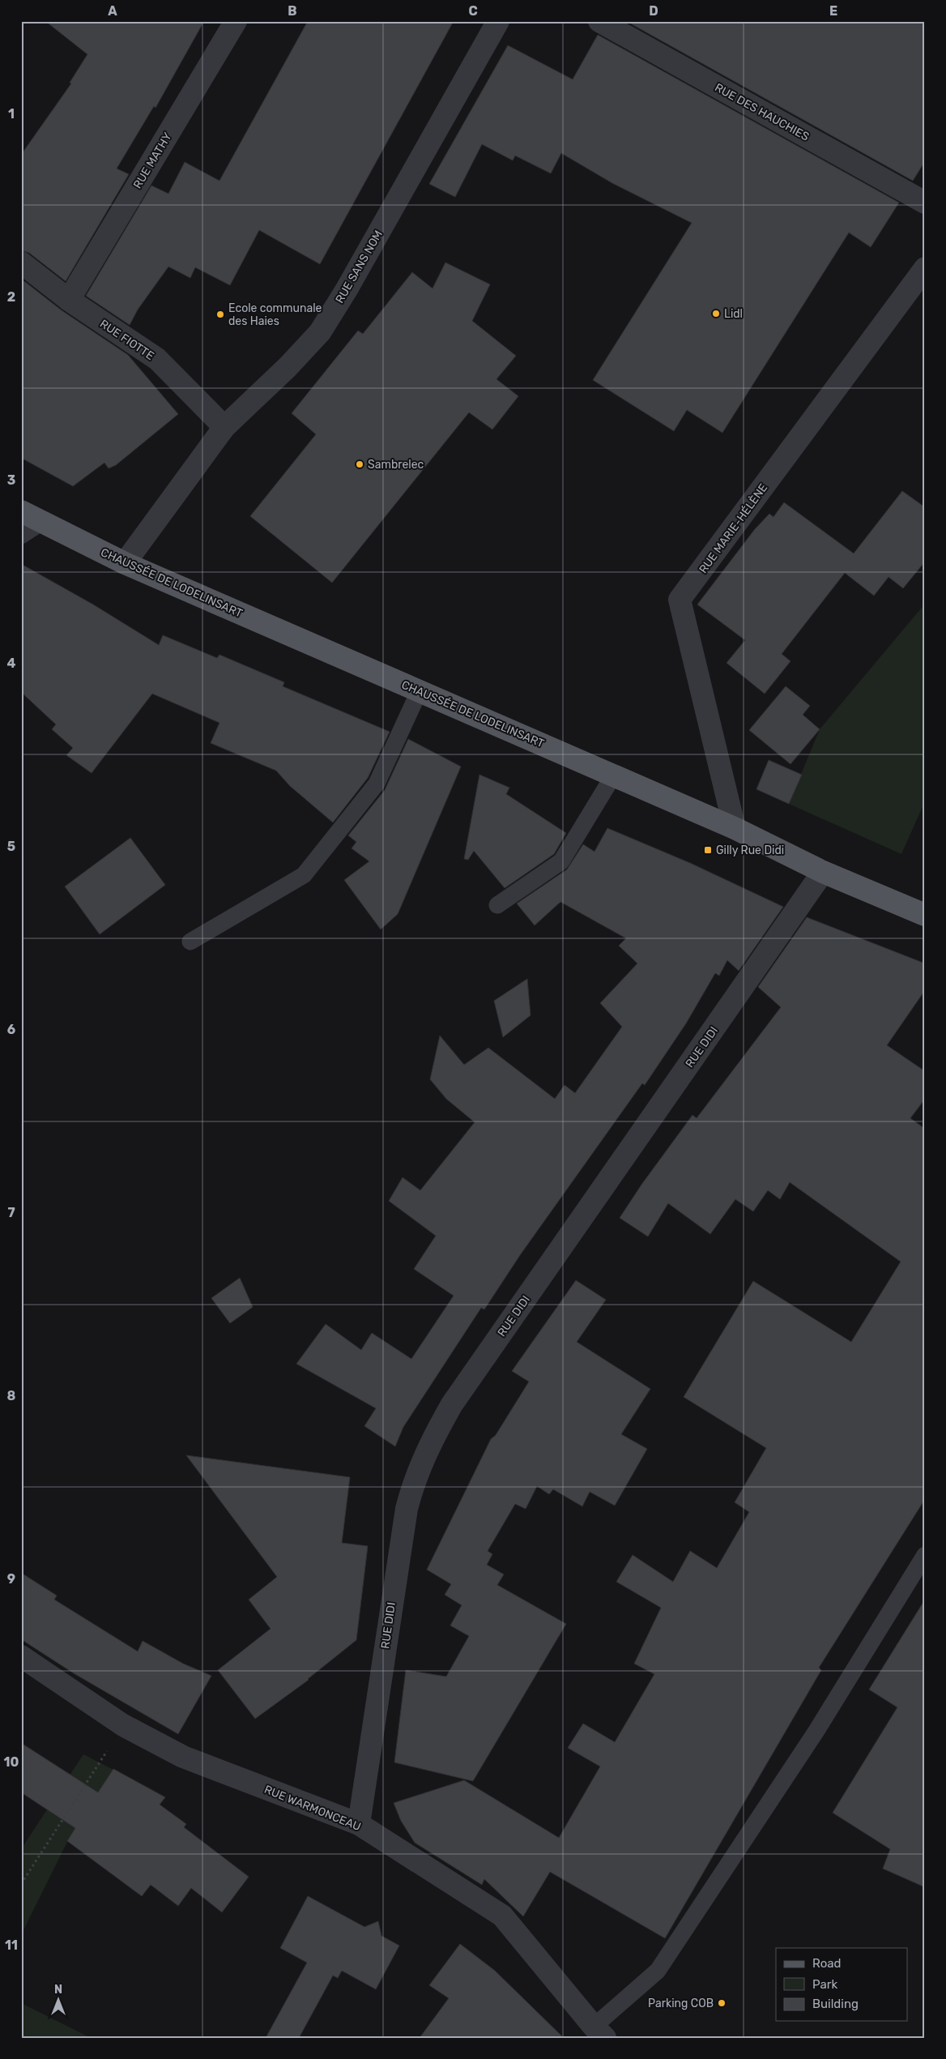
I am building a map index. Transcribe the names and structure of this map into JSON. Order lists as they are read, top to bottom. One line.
{"streets":{"main road":["CHAUSSÉE DE LODELINSART"],"street":["RUE DES HAUCHIES","RUE MATHY","RUE SANS NOM","RUE FIOTTE","RUE MARIE-HÉLÈNE","RUE DIDI","RUE WARMONCEAU"]},"crossings":[["RUE MATHY","RUE FIOTTE"],["RUE SANS NOM","RUE FIOTTE"],["RUE SANS NOM","CHAUSSÉE DE LODELINSART"],["RUE MARIE-HÉLÈNE","CHAUSSÉE DE LODELINSART"],["CHAUSSÉE DE LODELINSART","RUE DIDI"],["RUE DIDI","RUE WARMONCEAU"]],"places":{"other":["Lidl","Ecole communale des Haies","Sambrelec","Parking COB"],"transit":["Gilly Rue Didi"]},"legend":["Road","Park","Building"],"north":"top","grid":{"columns":["A","B","C","D","E"],"rows":["1","2","3","4","5","6","7","8","9","10","11"]}}
